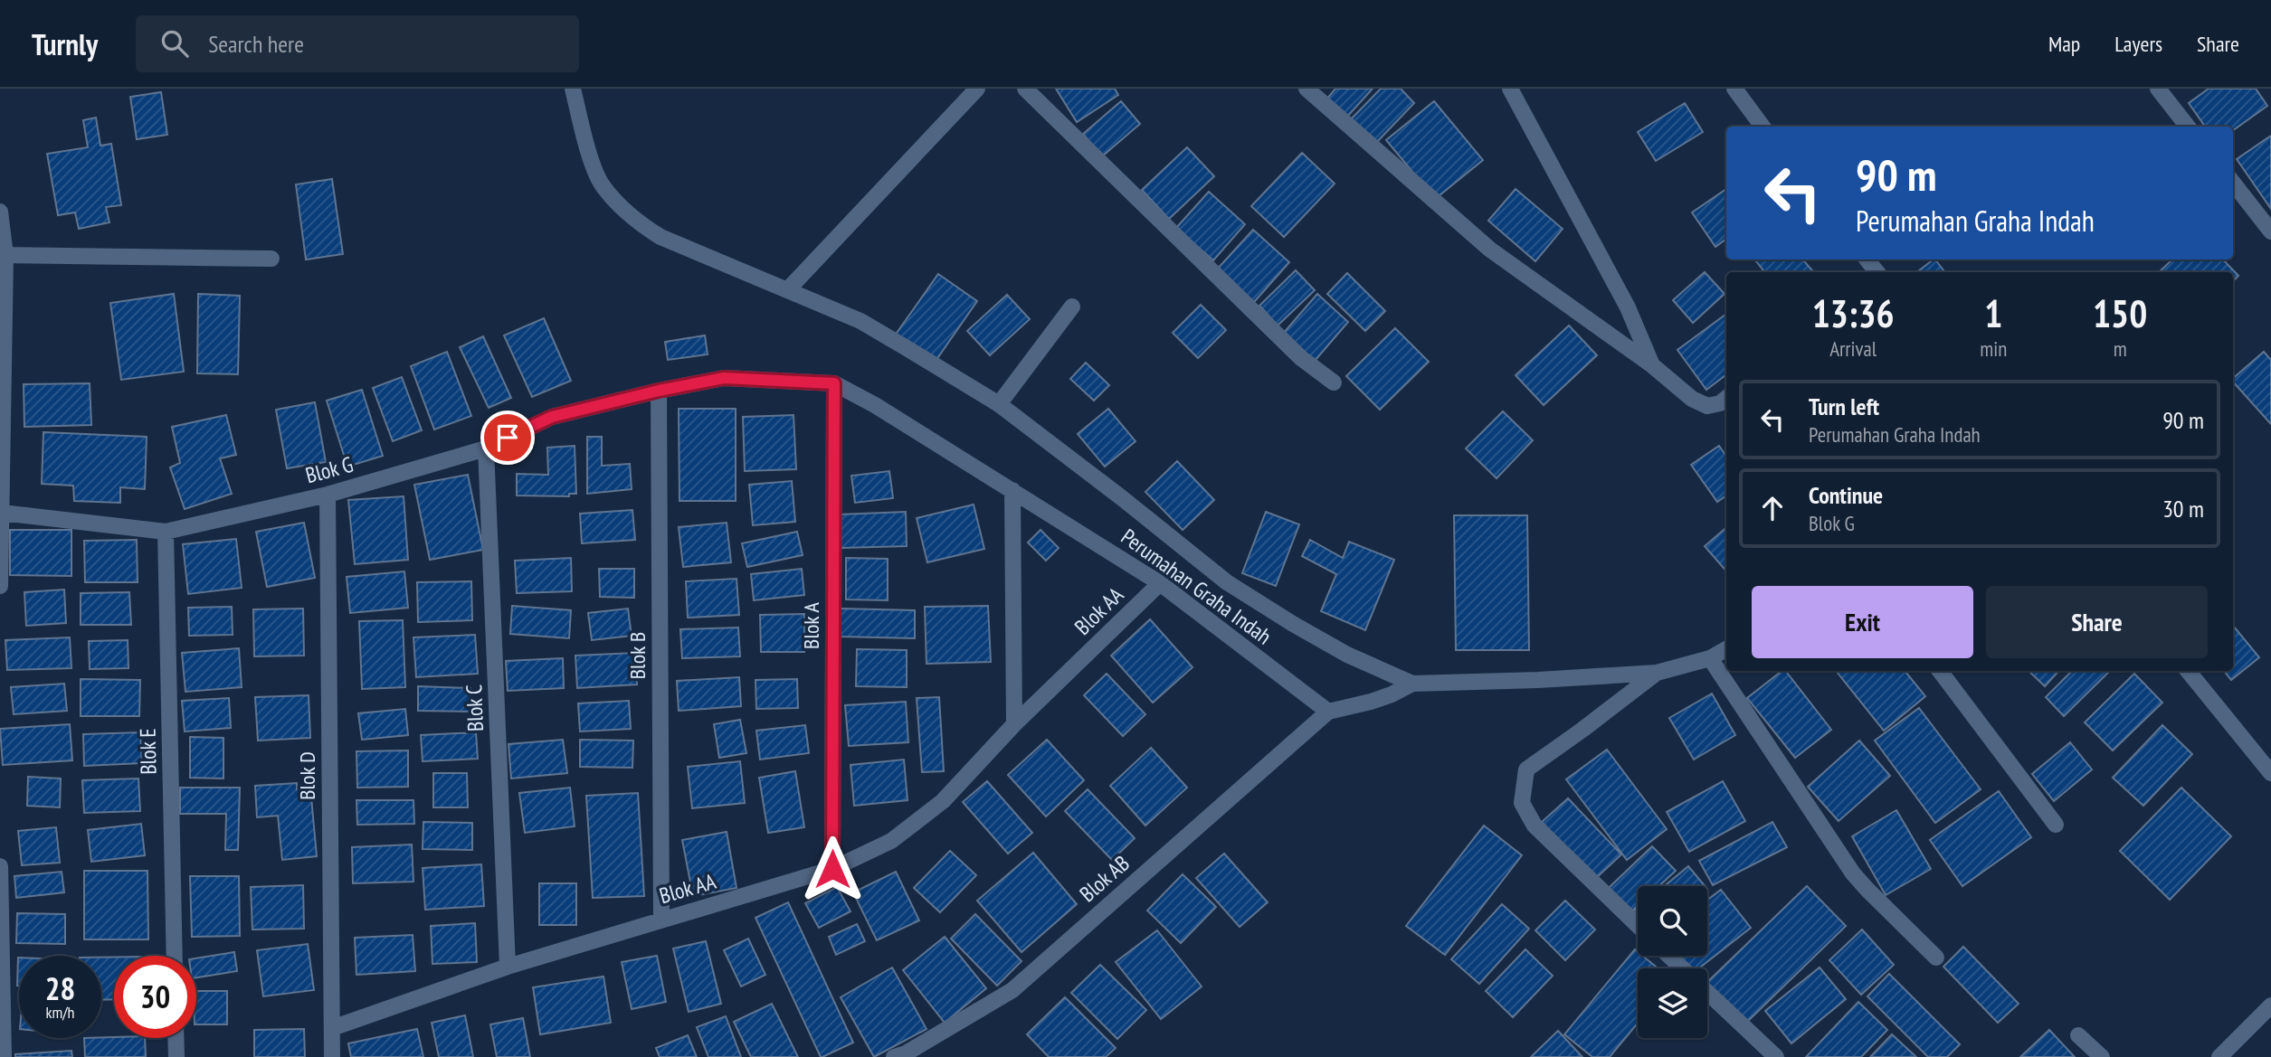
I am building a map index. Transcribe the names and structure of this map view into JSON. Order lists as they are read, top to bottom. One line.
{"streets":{"street":["Blok G","Perumahan Graha Indah","Blok AA","Blok A","Blok B","Blok C","Blok E","Blok D","Blok AB"]},"crossings":[["Blok G","Perumahan Graha Indah"],["Blok G","Blok B"],["Blok G","Blok C"],["Blok G","Blok E"],["Blok G","Blok D"],["Perumahan Graha Indah","Blok AA"],["Perumahan Graha Indah","Blok A"],["Perumahan Graha Indah","Blok B"],["Perumahan Graha Indah","Blok AB"],["Blok AA","Blok A"],["Blok AA","Blok B"],["Blok AA","Blok C"],["Blok AA","Blok D"]],"page":{"header":"Turnly","search":"Search here","nav":["Map","Layers","Share"],"turn":["90 m","Perumahan Graha Indah"],"eta":["13:36","Arrival","1","min","150","m"],"list":[{"name":"Turn left","note":"Perumahan Graha Indah","value":"90 m"},{"name":"Continue","note":"Blok G","value":"30 m"}],"buttons":["Exit","Share"],"speed":"28 km/h","limit":"30"}}
